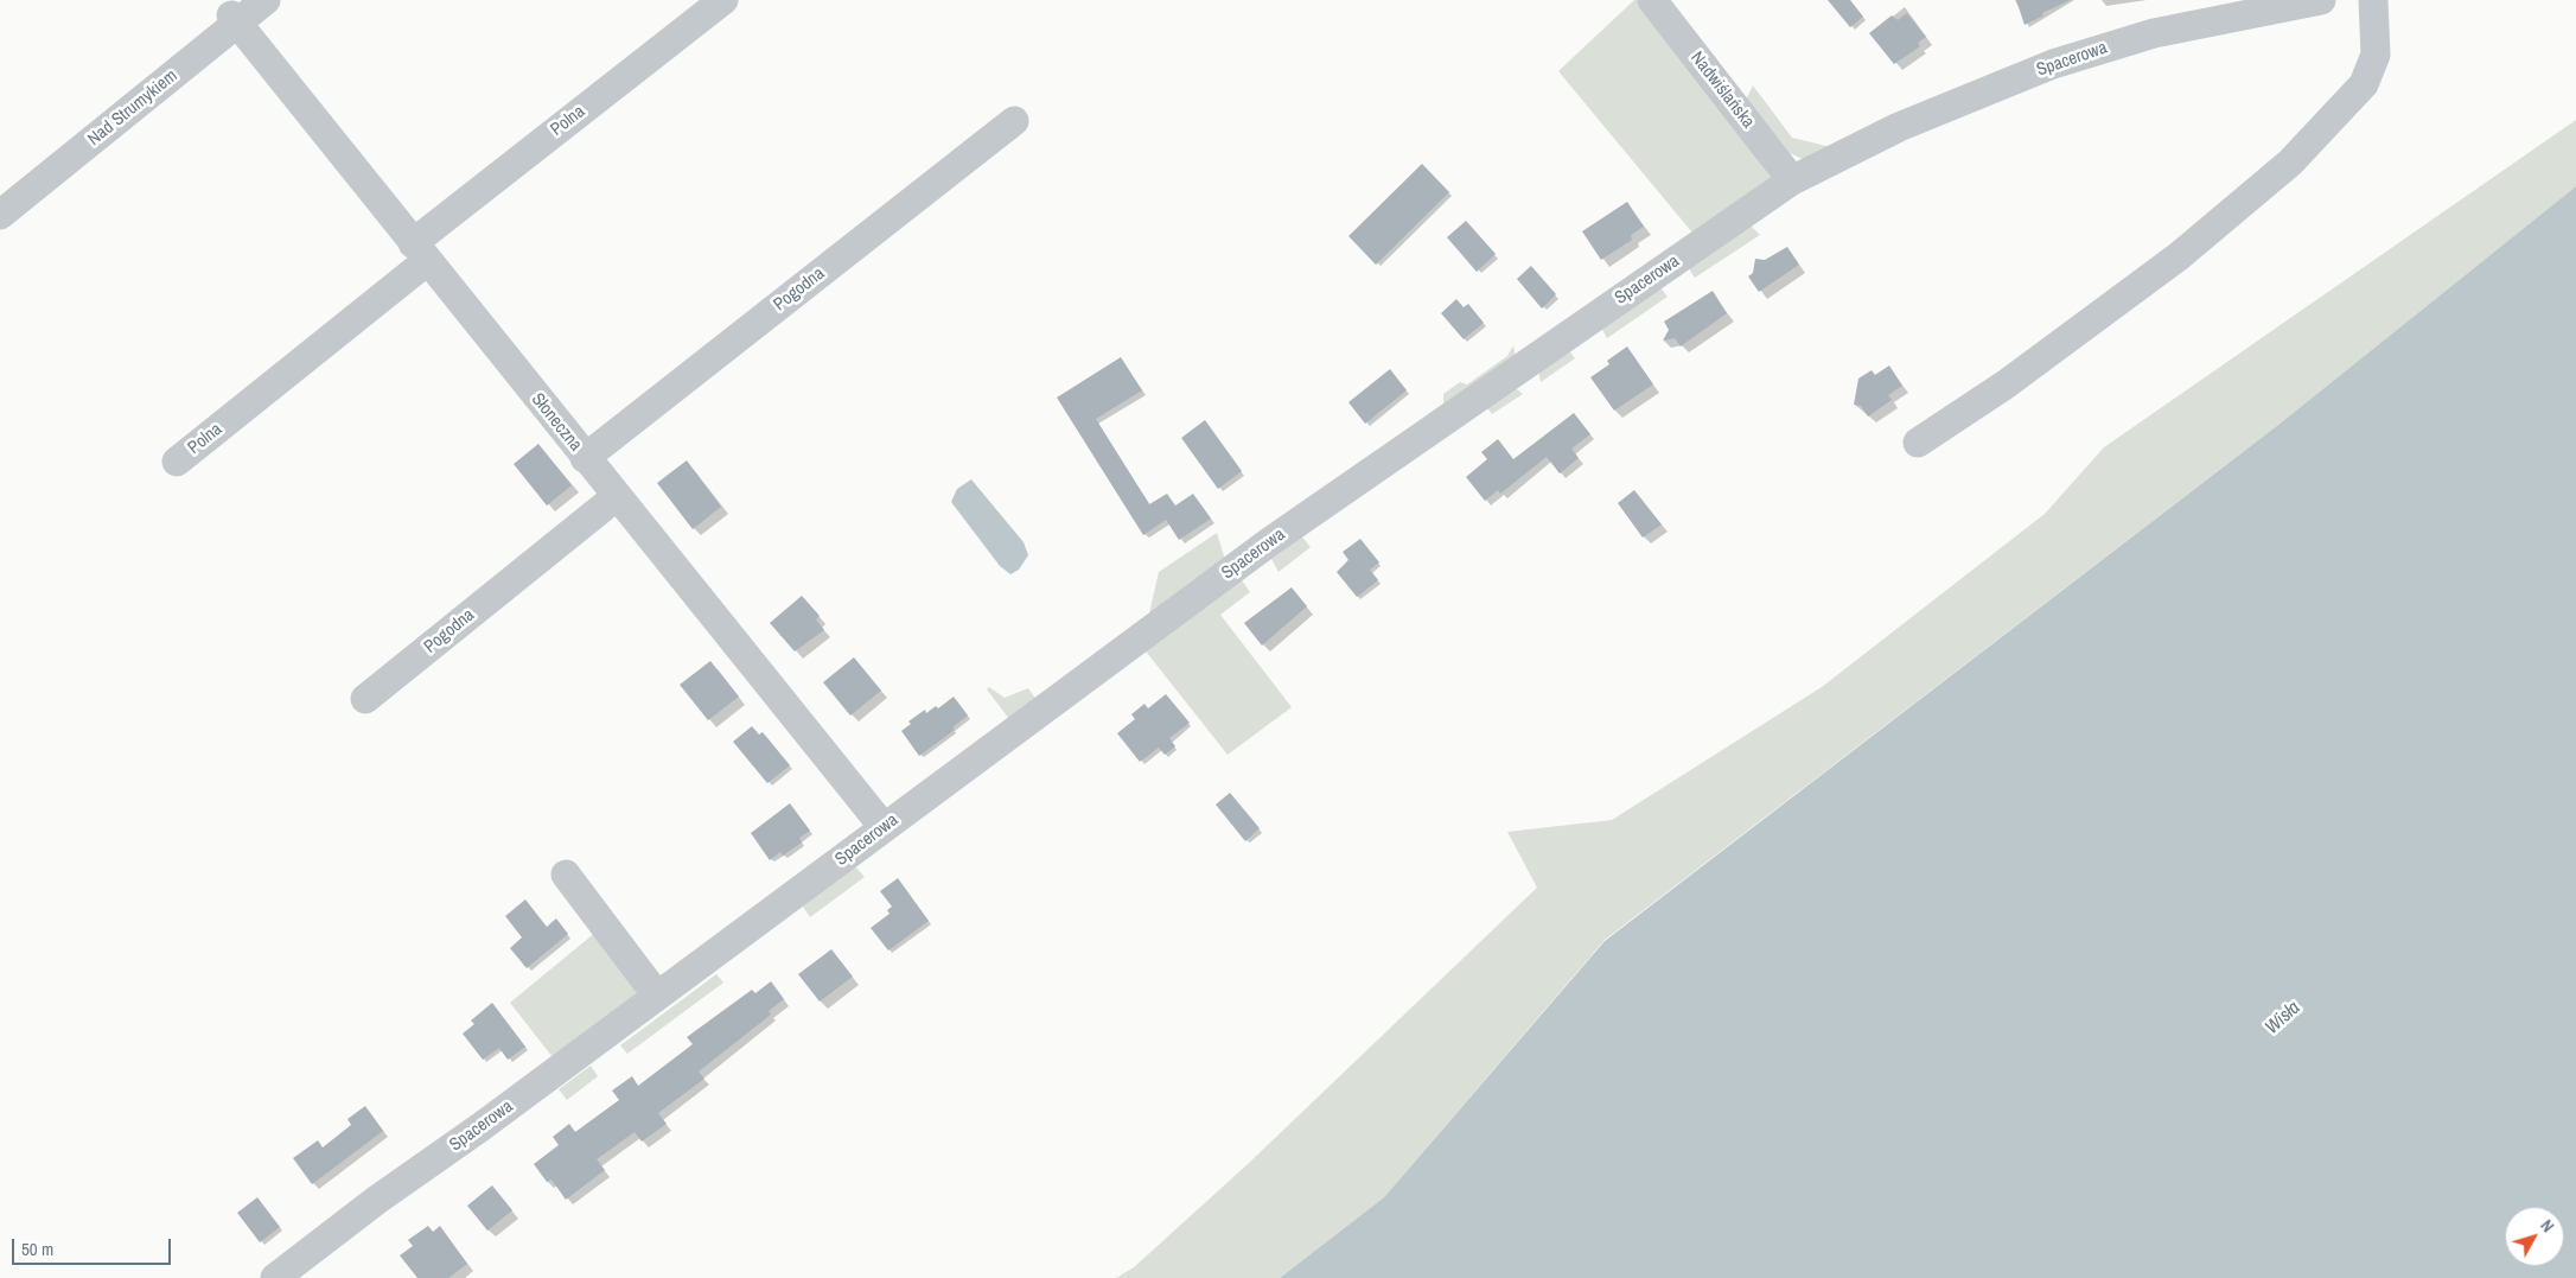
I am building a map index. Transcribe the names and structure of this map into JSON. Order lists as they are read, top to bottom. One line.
{"streets":{"street":["Spacerowa","Nadwiślańska","Nad Strumykiem","Polna","Pogodna","Słoneczna"]},"crossings":[["Spacerowa","Nadwiślańska"],["Spacerowa","Słoneczna"],["Nad Strumykiem","Słoneczna"],["Polna","Słoneczna"],["Pogodna","Słoneczna"]],"water":["Wisła"],"scale_bar":"50 m","north":"top right"}
